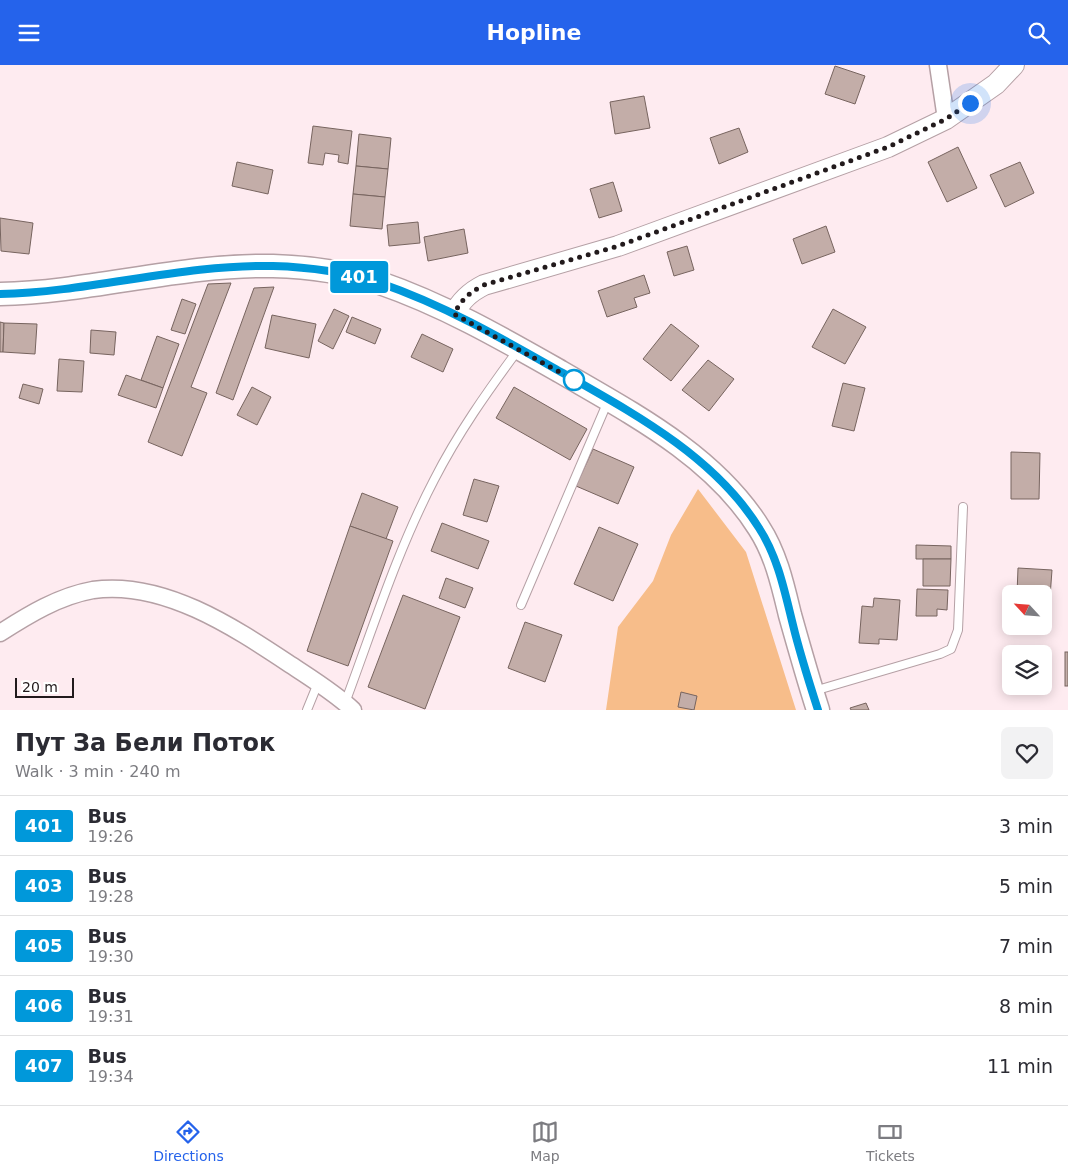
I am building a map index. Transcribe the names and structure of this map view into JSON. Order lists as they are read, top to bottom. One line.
{"lines":["bus line 401"],"scale_bar":"20 m","north":"top left","page":{"header":"Hopline","on_map":"401","scale":"20 m","heading":["Пут За Бели Поток","Walk · 3 min · 240 m"],"list":[{"mark":"401","name":"Bus","note":"19:26","value":"3 min"},{"mark":"403","name":"Bus","note":"19:28","value":"5 min"},{"mark":"405","name":"Bus","note":"19:30","value":"7 min"},{"mark":"406","name":"Bus","note":"19:31","value":"8 min"},{"mark":"407","name":"Bus","note":"19:34","value":"11 min"}],"tabs":["Directions","Map","Tickets"]}}
